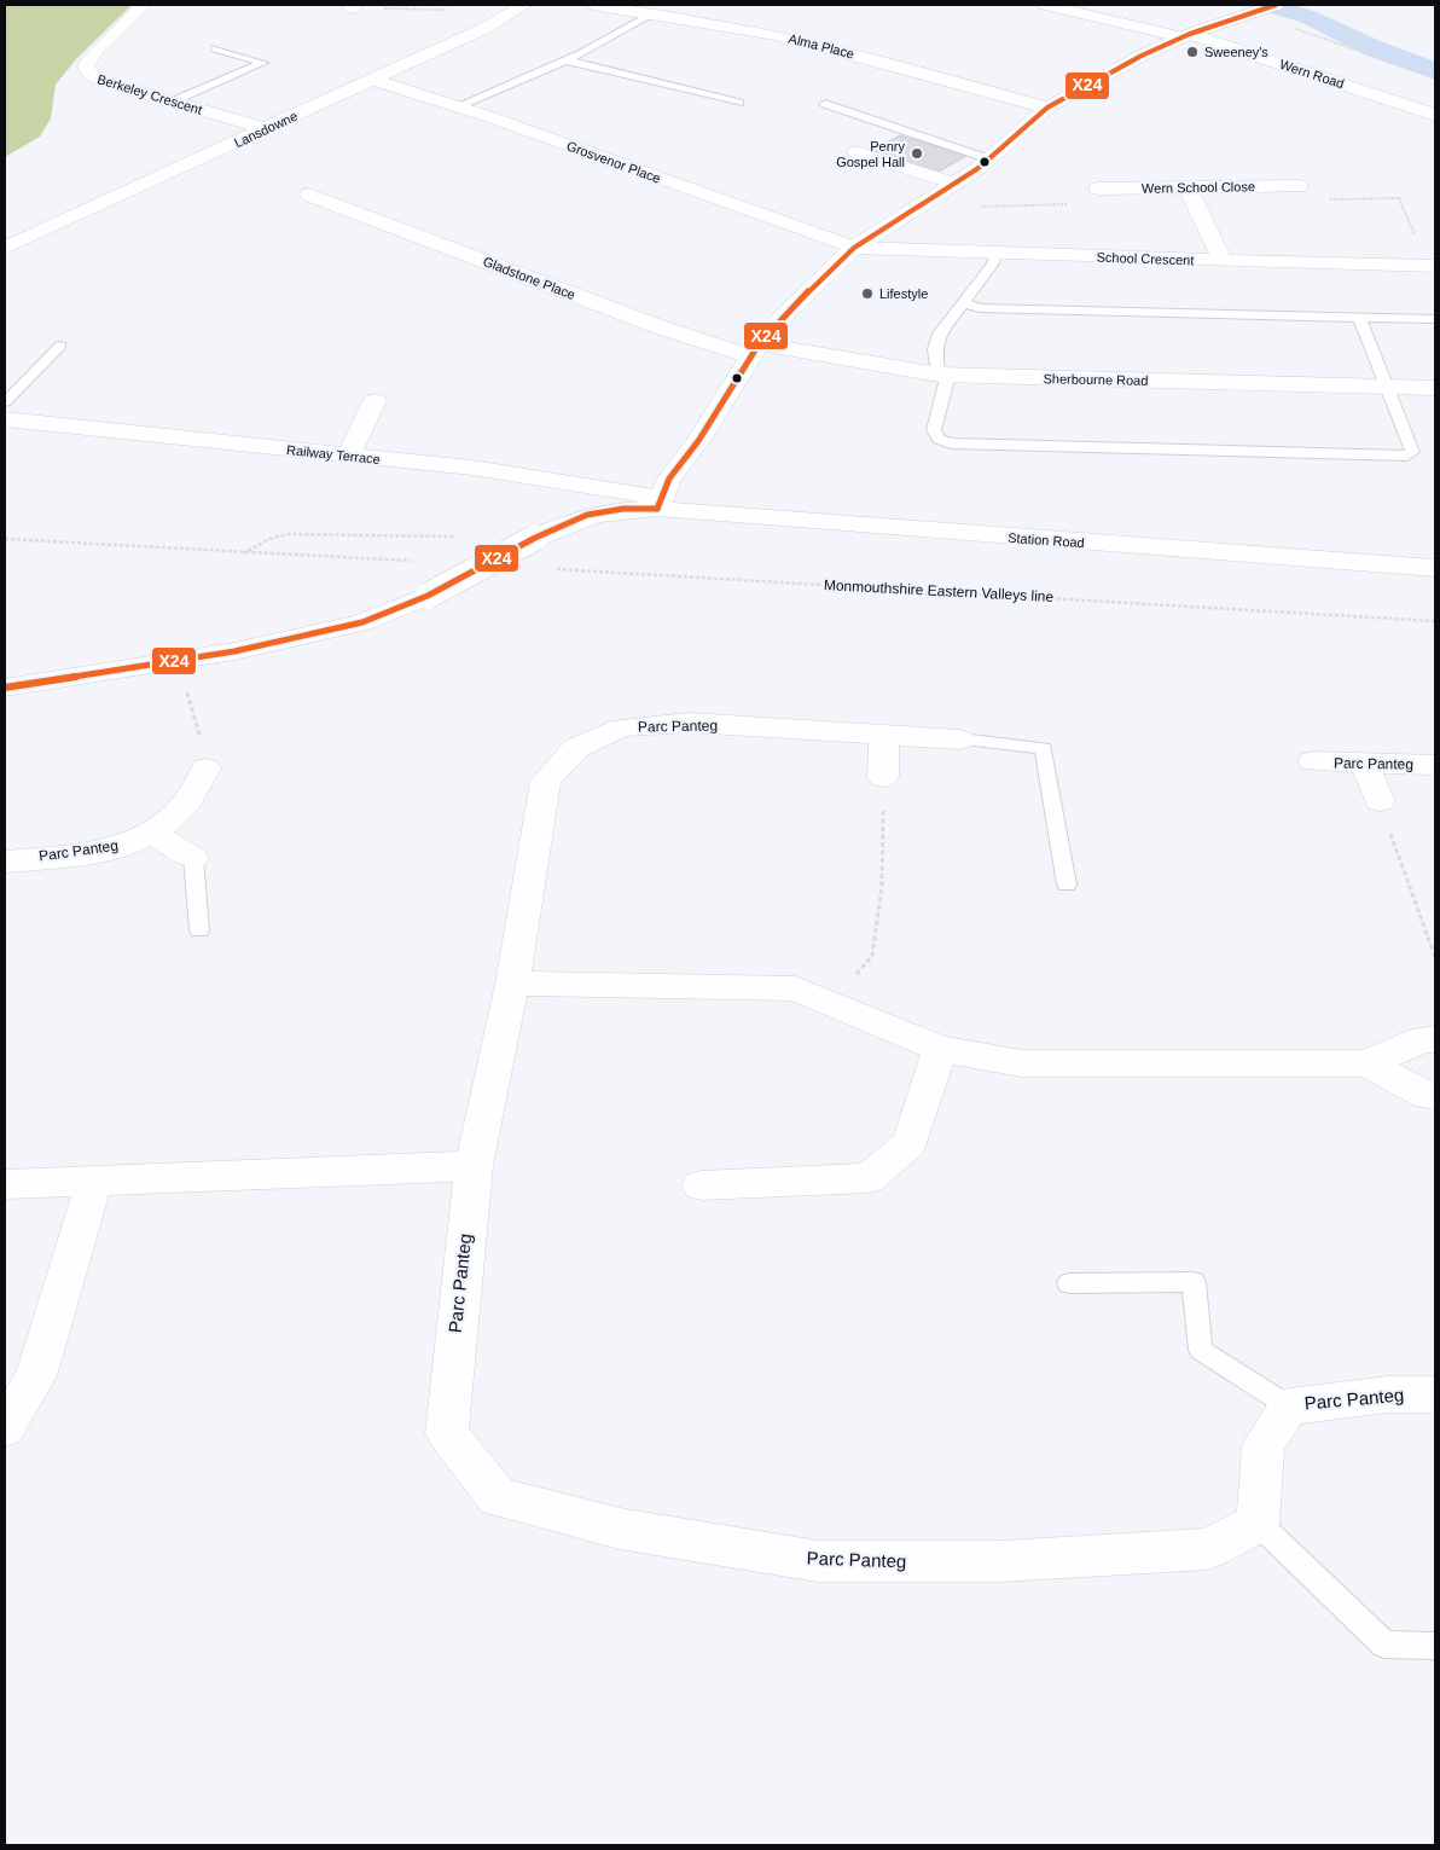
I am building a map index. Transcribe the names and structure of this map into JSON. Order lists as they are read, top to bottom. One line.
{"streets":{"street":["Alma Place","Wern Road","Berkeley Crescent","Lansdowne","Grosvenor Place","Wern School Close","School Crescent","Gladstone Place","Sherbourne Road","Railway Terrace","Station Road","Parc Panteg"],"path":["Monmouthshire Eastern Valleys line"]},"crossings":[["Berkeley Crescent","Lansdowne"],["Lansdowne","Grosvenor Place"],["Grosvenor Place","School Crescent"],["Gladstone Place","Sherbourne Road"],["Railway Terrace","Station Road"]],"places":["Sweeney's","Penry Gospel Hall","Lifestyle"],"lines":["transit line X24"]}
